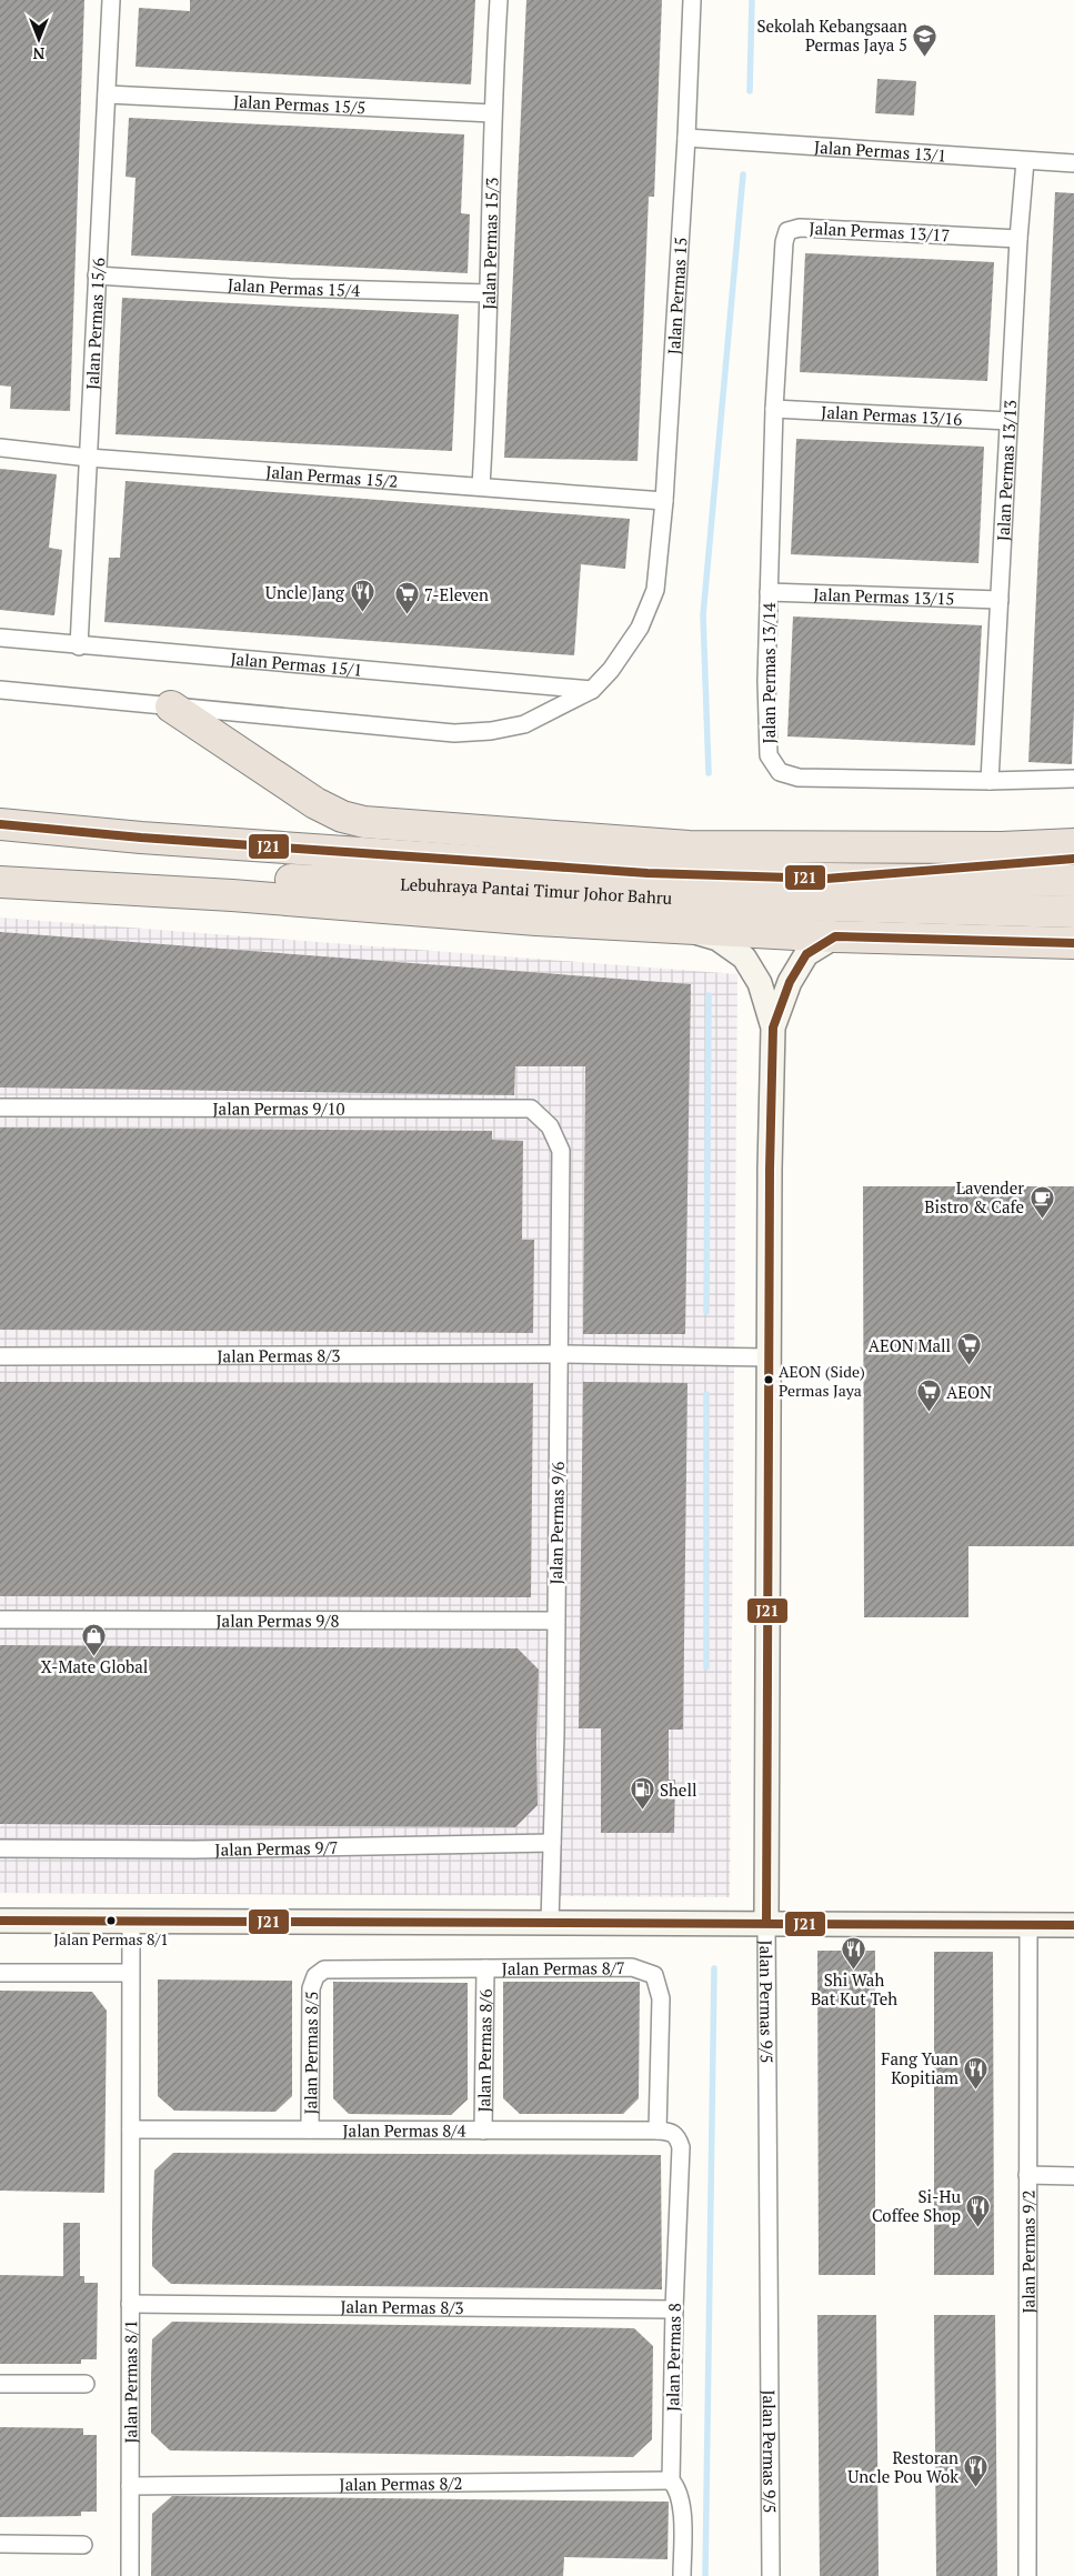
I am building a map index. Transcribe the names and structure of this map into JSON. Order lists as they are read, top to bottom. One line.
{"streets":{"highway":["Lebuhraya Pantai Timur Johor Bahru"],"street":["Jalan Permas 15/5","Jalan Permas 13/1","Jalan Permas 13/17","Jalan Permas 15/3","Jalan Permas 15/4","Jalan Permas 15","Jalan Permas 15/6","Jalan Permas 13/16","Jalan Permas 13/13","Jalan Permas 15/2","Jalan Permas 13/15","Jalan Permas 15/1","Jalan Permas 13/14","Jalan Permas 9/10","Jalan Permas 8/3","Jalan Permas 9/6","Jalan Permas 9/8","Jalan Permas 9/7","Jalan Permas 8/7","Jalan Permas 9/5","Jalan Permas 8/6","Jalan Permas 8/5","Jalan Permas 8/4","Jalan Permas 9/2","Jalan Permas 8","Jalan Permas 8/1","Jalan Permas 8/2"]},"crossings":[["Jalan Permas 15/5","Jalan Permas 15/3"],["Jalan Permas 15/5","Jalan Permas 15/6"],["Jalan Permas 13/1","Jalan Permas 15"],["Jalan Permas 13/1","Jalan Permas 13/13"],["Jalan Permas 13/17","Jalan Permas 13/16"],["Jalan Permas 13/17","Jalan Permas 13/13"],["Jalan Permas 13/17","Jalan Permas 13/14"],["Jalan Permas 15/3","Jalan Permas 15/4"],["Jalan Permas 15/3","Jalan Permas 15/2"],["Jalan Permas 15/4","Jalan Permas 15/6"],["Jalan Permas 15","Jalan Permas 15/2"],["Jalan Permas 15","Jalan Permas 15/1"],["Jalan Permas 15/6","Jalan Permas 15/2"],["Jalan Permas 15/6","Jalan Permas 15/1"],["Jalan Permas 13/16","Jalan Permas 13/13"],["Jalan Permas 13/16","Jalan Permas 13/14"],["Jalan Permas 13/13","Jalan Permas 13/15"],["Jalan Permas 13/13","Jalan Permas 13/14"],["Jalan Permas 13/15","Jalan Permas 13/14"],["Jalan Permas 9/10","Jalan Permas 9/6"],["Jalan Permas 8/3","Jalan Permas 9/6"],["Jalan Permas 8/3","Jalan Permas 9/5"],["Jalan Permas 8/3","Jalan Permas 8"],["Jalan Permas 8/3","Jalan Permas 8/1"],["Jalan Permas 9/6","Jalan Permas 9/8"],["Jalan Permas 9/6","Jalan Permas 9/7"],["Jalan Permas 8/7","Jalan Permas 8/6"],["Jalan Permas 8/7","Jalan Permas 8/5"],["Jalan Permas 8/7","Jalan Permas 8/4"],["Jalan Permas 8/6","Jalan Permas 8/4"],["Jalan Permas 8/5","Jalan Permas 8/4"],["Jalan Permas 8/4","Jalan Permas 8"],["Jalan Permas 8/4","Jalan Permas 8/1"],["Jalan Permas 8","Jalan Permas 8/2"],["Jalan Permas 8/1","Jalan Permas 8/2"]],"places":{"school or university":["Sekolah Kebangsaan Permas Jaya 5"],"restaurant":["Uncle Jang","Shi Wah Bat Kut Teh","Fang Yuan Kopitiam","Si-Hu Coffee Shop","Restoran Uncle Pou Wok"],"supermarket":["7-Eleven","AEON Mall","AEON"],"cafe":["Lavender Bistro & Cafe"],"other":["AEON (Side) Permas Jaya","Jalan Permas 8/1"],"shop":["X-Mate Global"],"fuel station":["Shell"]},"lines":["transit line J21"],"north":"bottom"}
